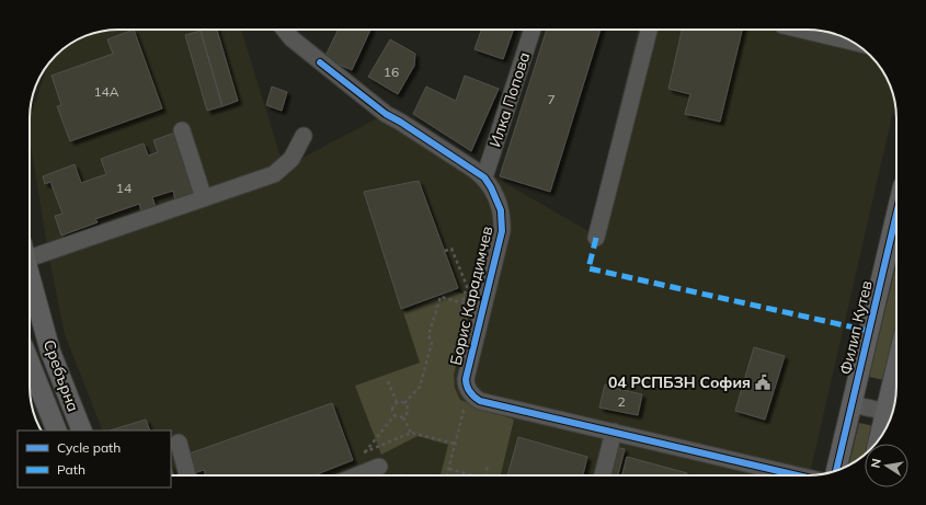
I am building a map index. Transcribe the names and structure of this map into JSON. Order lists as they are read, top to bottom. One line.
{"streets":{"main road":["Филип Кутев","Сребърна"],"street":["Илка Попова","Борис Карадимчев"]},"crossings":[["Илка Попова","Борис Карадимчев"]],"places":{"public building":["04 РСПБЗН София"]},"house_numbers":["16","14А","7","14","2"],"legend":["Cycle path","Path"],"north":"left"}
